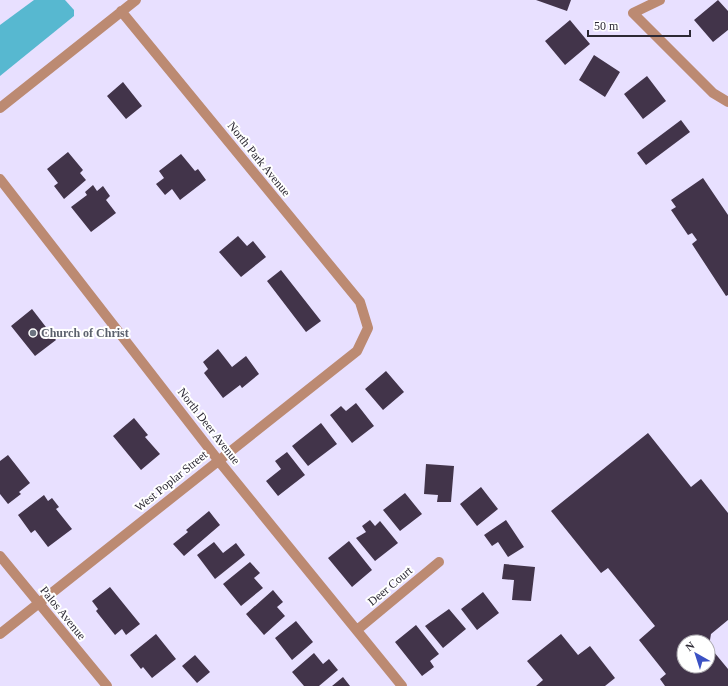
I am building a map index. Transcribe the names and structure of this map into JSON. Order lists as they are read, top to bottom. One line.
{"streets":{"street":["North Park Avenue","North Deer Avenue","West Poplar Street","Deer Court","Palos Avenue"]},"crossings":[["North Park Avenue","West Poplar Street"],["North Deer Avenue","West Poplar Street"],["North Deer Avenue","Deer Court"],["West Poplar Street","Palos Avenue"]],"places":["Church of Christ"],"scale_bar":"50 m","north":"top left"}
